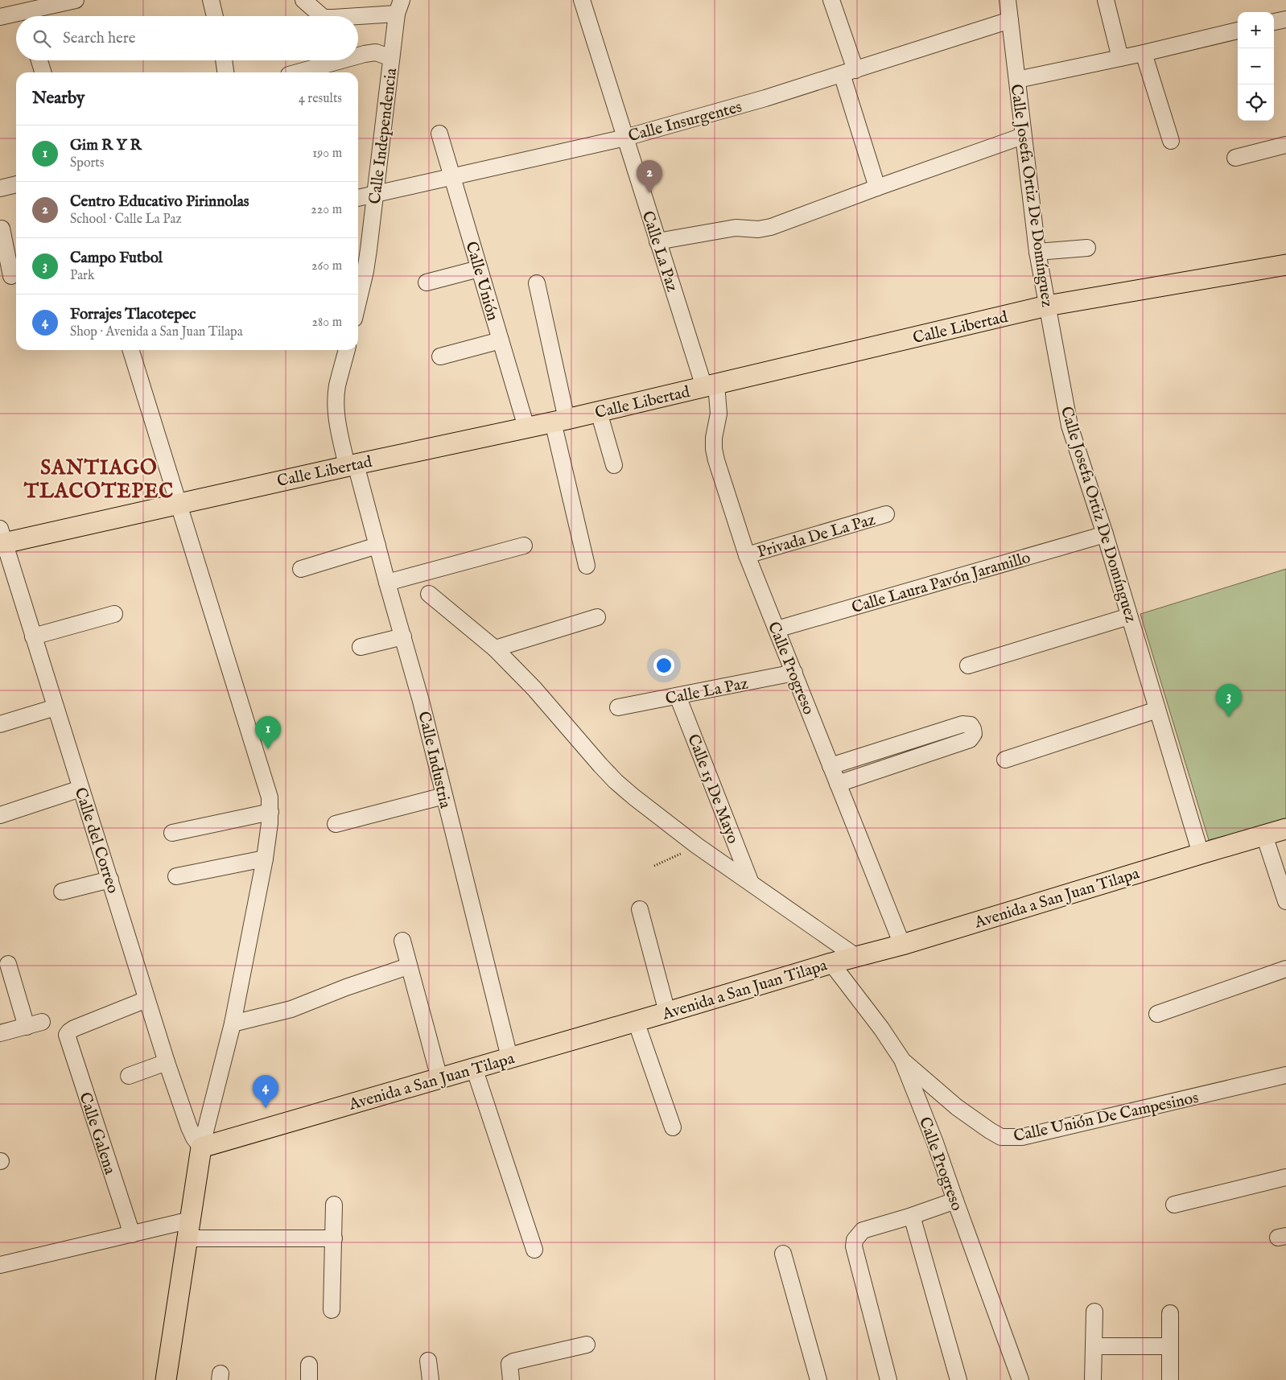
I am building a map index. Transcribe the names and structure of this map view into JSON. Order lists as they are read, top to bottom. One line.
{"streets":{"main road":["Calle Libertad","Avenida a San Juan Tilapa"],"street":["Calle Insurgentes","Calle Independencia","Calle Josefa Ortiz De Domínguez","Calle La Paz","Calle Unión","Privada De La Paz","Calle Laura Pavón Jaramillo","Calle Progreso","Calle Industria","Calle 15 De Mayo","Calle del Correo","Calle Unión De Campesinos","Calle Galena"]},"crossings":[["Calle Insurgentes","Calle Independencia"],["Calle Insurgentes","Calle Josefa Ortiz De Domínguez"],["Calle Insurgentes","Calle La Paz"],["Calle Insurgentes","Calle Unión"],["Calle Josefa Ortiz De Domínguez","Calle Libertad"],["Calle Josefa Ortiz De Domínguez","Calle Laura Pavón Jaramillo"],["Calle Josefa Ortiz De Domínguez","Avenida a San Juan Tilapa"],["Calle La Paz","Calle Libertad"],["Calle La Paz","Calle Progreso"],["Calle La Paz","Calle 15 De Mayo"],["Calle Unión","Calle Libertad"],["Calle Libertad","Calle Progreso"],["Calle Libertad","Calle Industria"],["Calle Libertad","Calle del Correo"],["Privada De La Paz","Calle Progreso"],["Calle Laura Pavón Jaramillo","Calle Progreso"],["Calle Progreso","Avenida a San Juan Tilapa"],["Calle Progreso","Calle Unión De Campesinos"],["Calle Industria","Avenida a San Juan Tilapa"],["Calle del Correo","Avenida a San Juan Tilapa"],["Calle del Correo","Calle Galena"]],"districts":["SANTIAGO TLACOTEPEC"],"page":{"map_buttons":["+","−"],"search":"Search here","heading":["Nearby","4 results"],"list":[{"mark":"1","name":"Gim R Y R","note":"Sports","value":"190 m"},{"mark":"2","name":"Centro Educativo Pirinnolas","note":"School · Calle La Paz","value":"220 m"},{"mark":"3","name":"Campo Futbol","note":"Park","value":"260 m"},{"mark":"4","name":"Forrajes Tlacotepec","note":"Shop · Avenida a San Juan Tilapa","value":"280 m"}],"pins":["2","3","1","4"]}}
